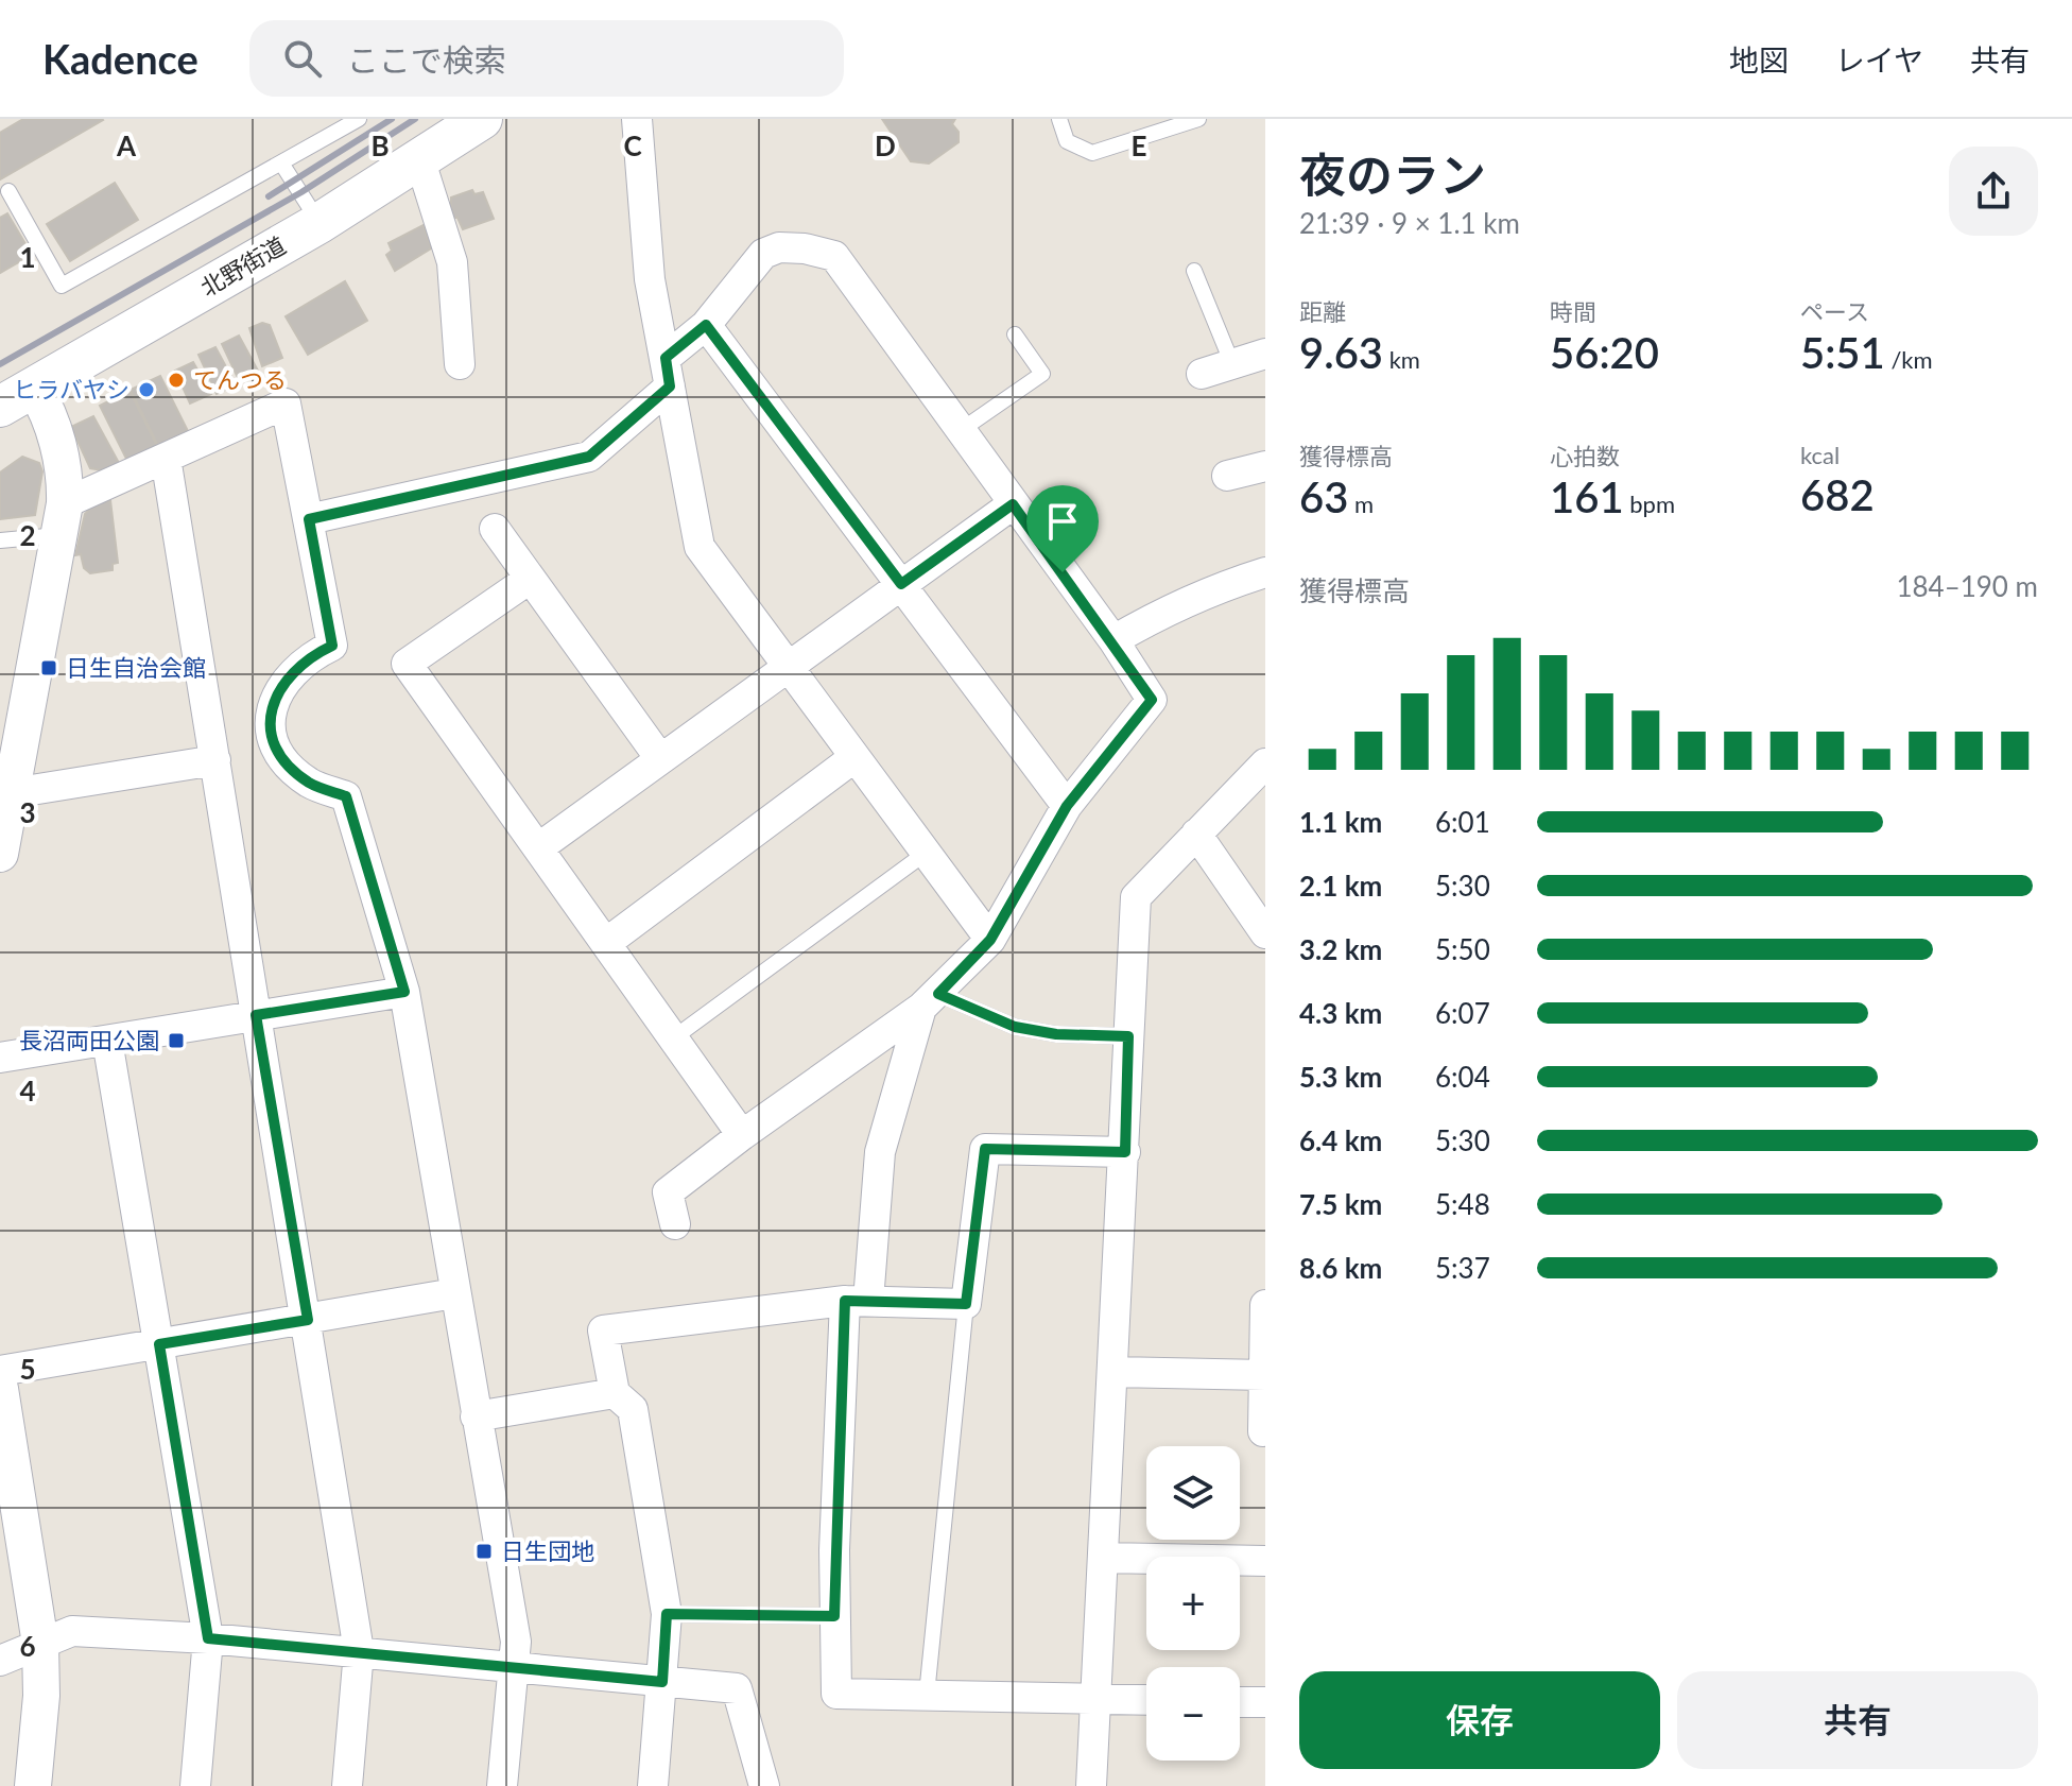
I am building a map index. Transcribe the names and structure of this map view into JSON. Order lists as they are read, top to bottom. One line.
{"streets":{"main road":["北野街道"]},"places":{"other":["てんつる","ヒラバヤシ"],"transit":["日生自治会館","長沼両田公園","日生団地"]},"page":{"header":"Kadence","search":"ここで検索","nav":["地図","レイヤ","共有"],"heading":["夜のラン","21:39 · 9 × 1.1 km"],"stats":[["距離","9.63 km"],["時間","56:20"],["ペース","5:51 /km"],["獲得標高","63 m"],["心拍数","161 bpm"],["kcal","682"]],"chart":["獲得標高","184–190 m"],"list":[{"name":"1.1 km","note":"6:01"},{"name":"2.1 km","note":"5:30"},{"name":"3.2 km","note":"5:50"},{"name":"4.3 km","note":"6:07"},{"name":"5.3 km","note":"6:04"},{"name":"6.4 km","note":"5:30"},{"name":"7.5 km","note":"5:48"},{"name":"8.6 km","note":"5:37"}],"map_buttons":["+","−"],"buttons":["保存","共有"]},"grid":{"columns":["A","B","C","D","E"],"rows":["1","2","3","4","5","6"]}}
